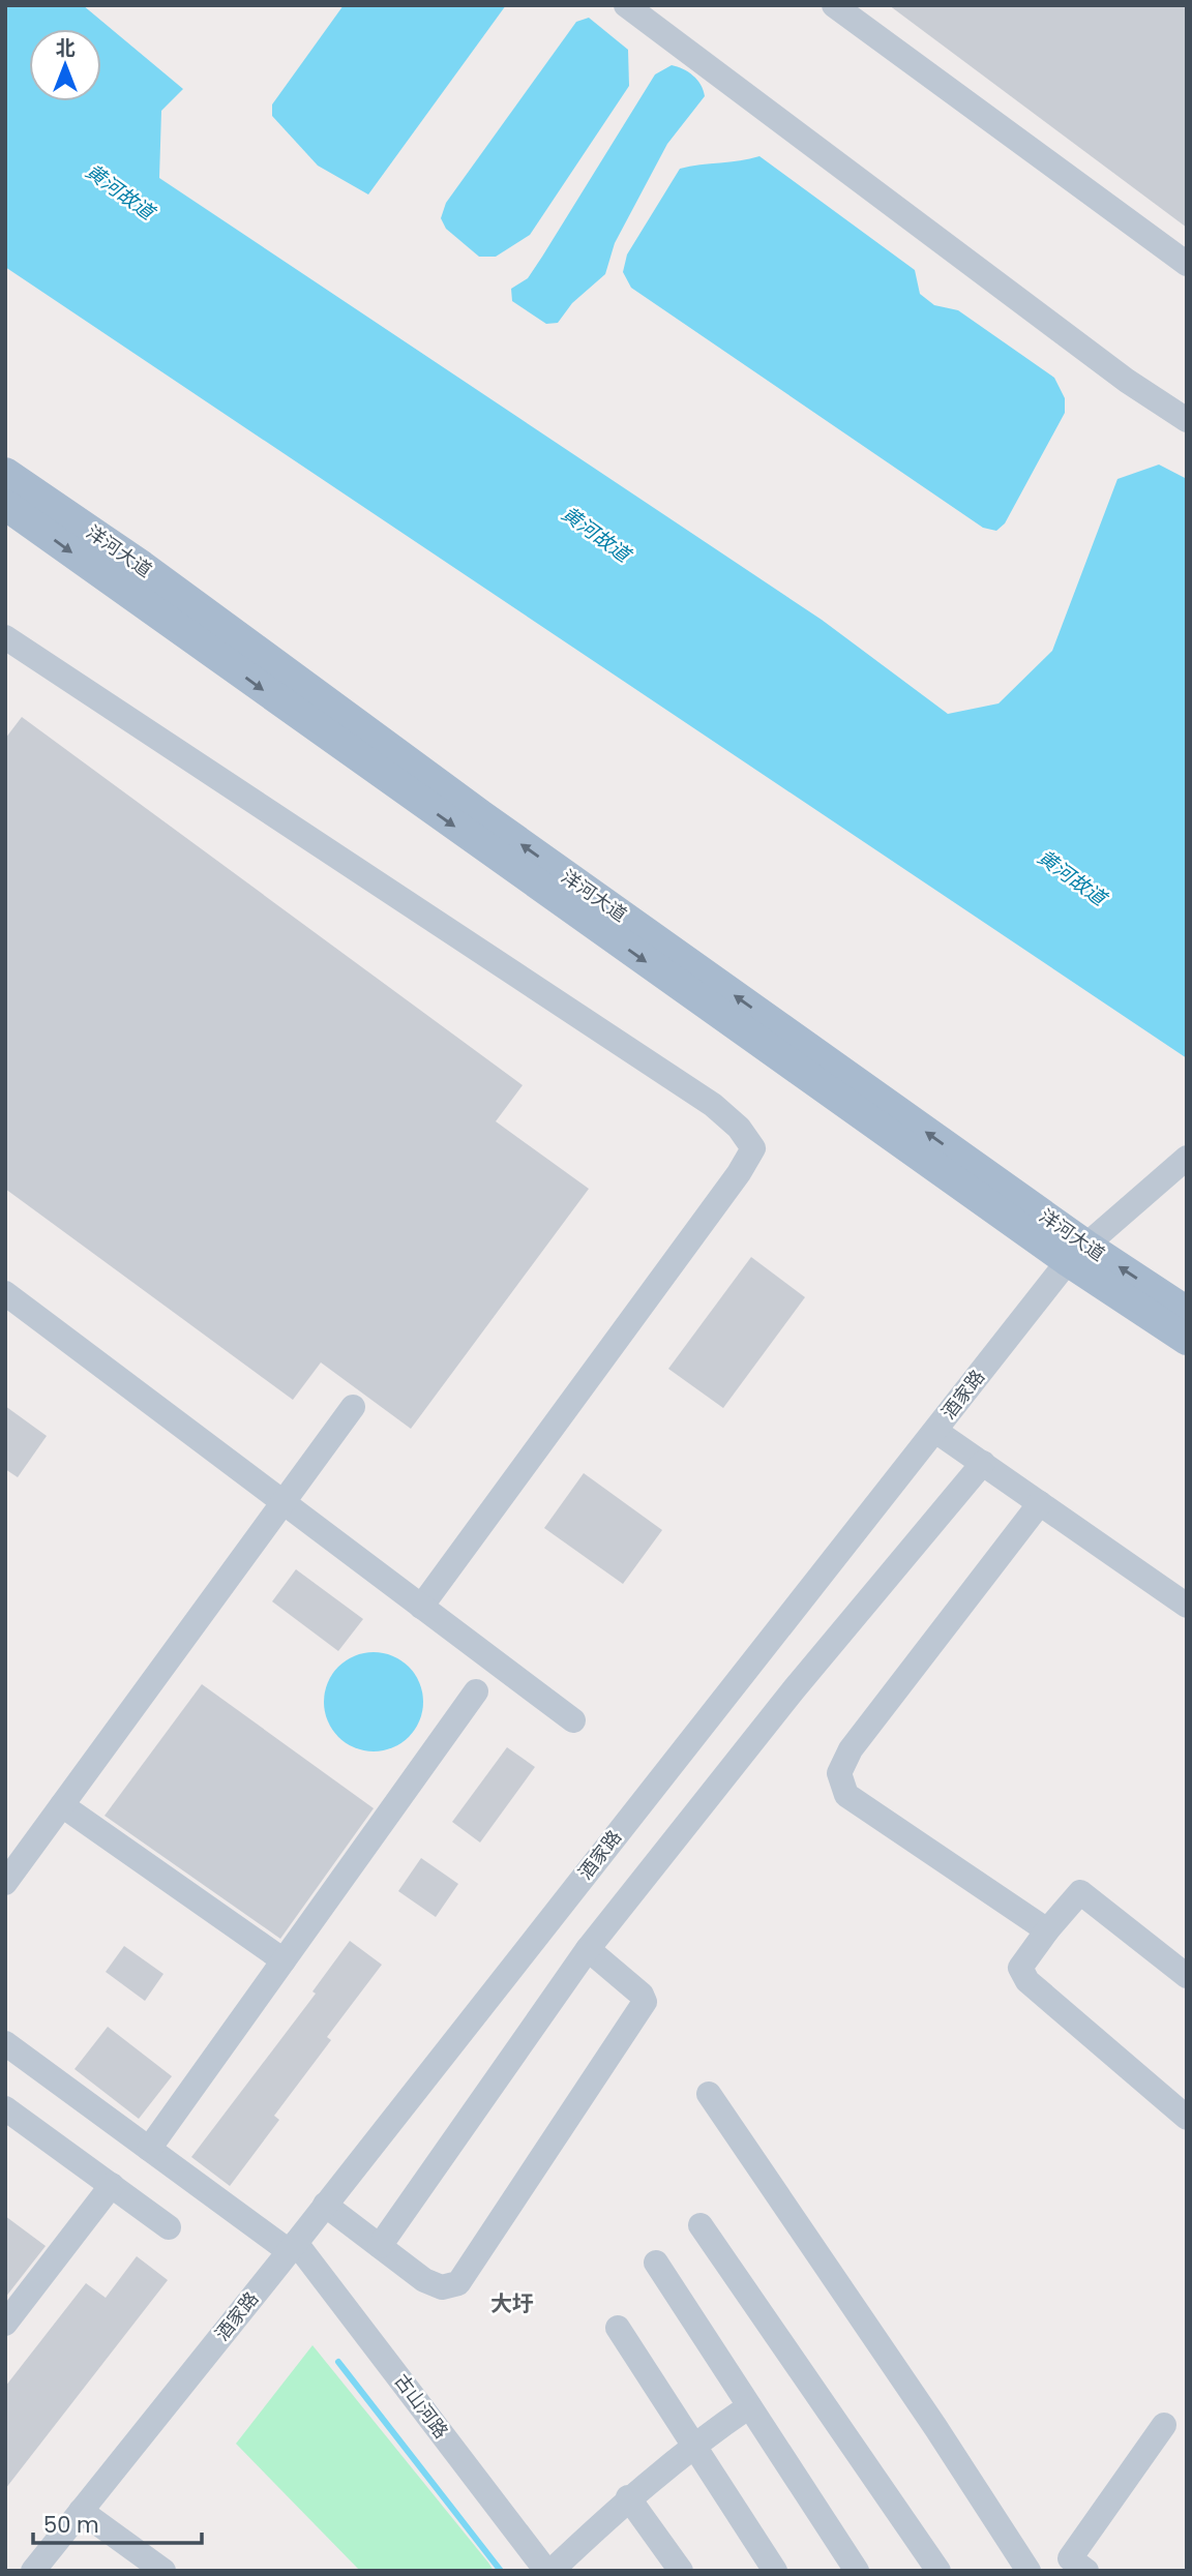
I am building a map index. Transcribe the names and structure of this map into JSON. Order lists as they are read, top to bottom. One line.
{"streets":{"main road":["洋河大道"],"street":["酒家路","古山河路"]},"crossings":[["洋河大道","酒家路"],["酒家路","古山河路"]],"districts":["大圩"],"water":["黄河故道"],"scale_bar":"50 m","north":"top"}
